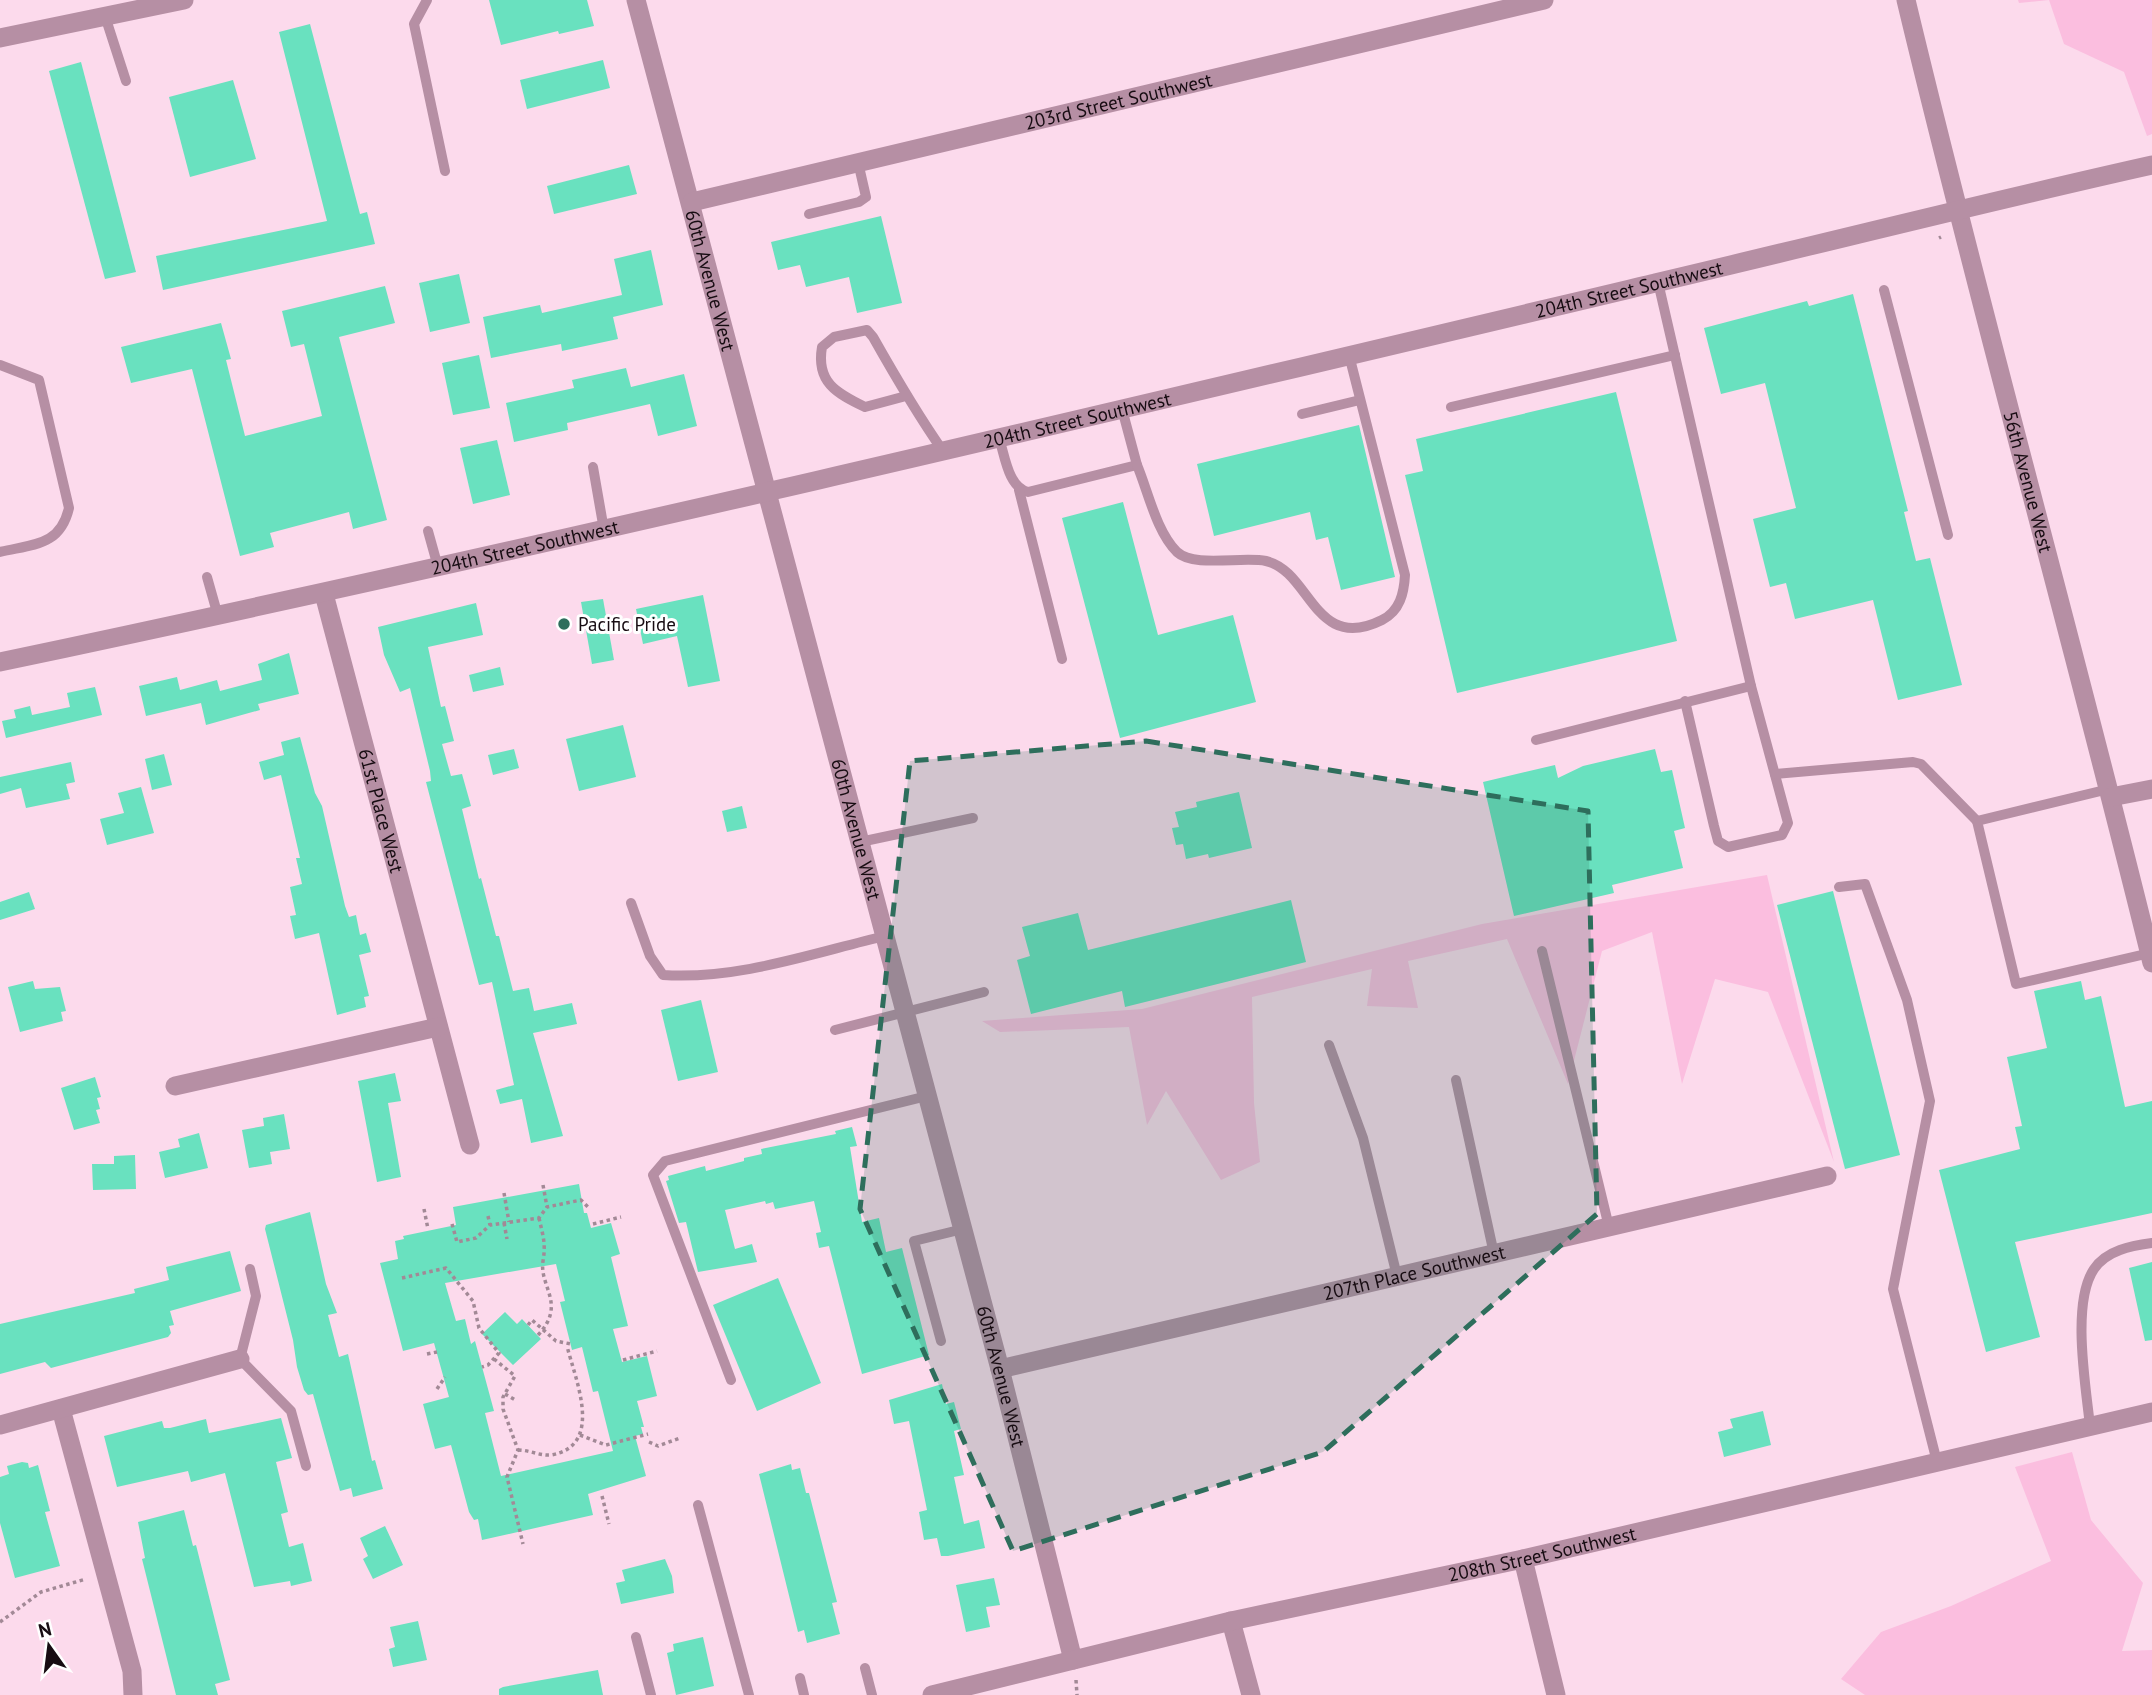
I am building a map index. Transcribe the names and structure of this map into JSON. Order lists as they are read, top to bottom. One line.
{"streets":{"street":["203rd Street Southwest","60th Avenue West","204th Street Southwest","56th Avenue West","61st Place West","207th Place Southwest","208th Street Southwest"]},"crossings":[["203rd Street Southwest","60th Avenue West"],["60th Avenue West","204th Street Southwest"],["60th Avenue West","207th Place Southwest"],["60th Avenue West","208th Street Southwest"],["204th Street Southwest","56th Avenue West"],["204th Street Southwest","61st Place West"]],"places":["Pacific Pride"],"north":"top"}
